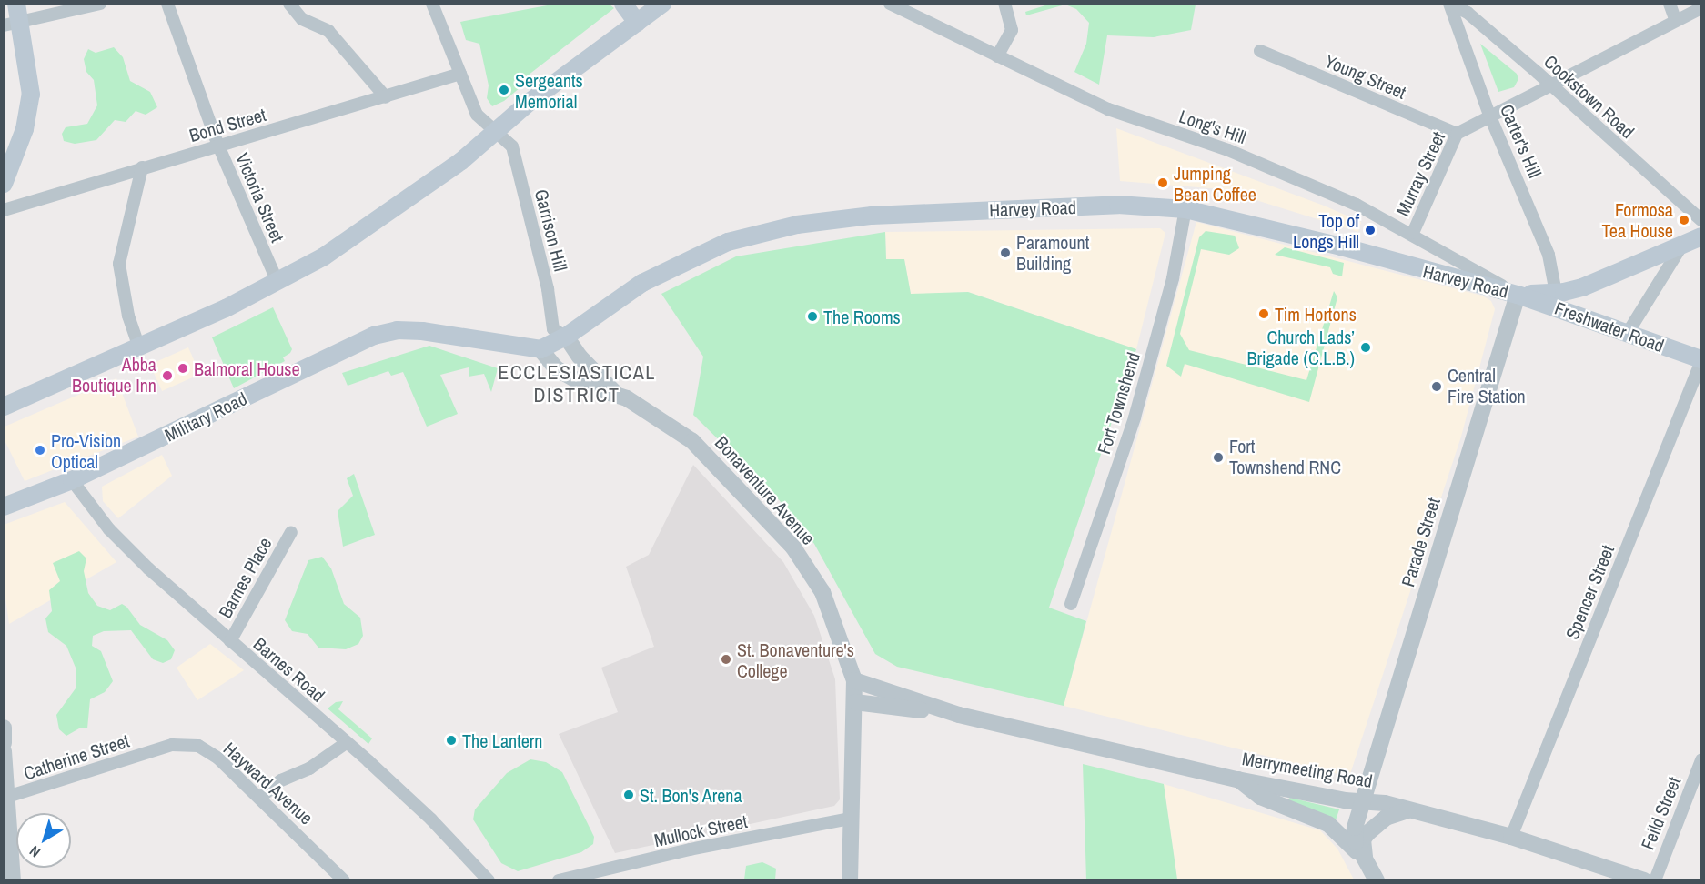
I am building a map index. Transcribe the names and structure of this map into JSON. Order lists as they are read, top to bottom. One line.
{"streets":{"main road":["Harvey Road","Freshwater Road","Military Road"],"street":["Young Street","Cookstown Road","Bond Street","Long's Hill","Carter's Hill","Murray Street","Victoria Street","Garrison Hill","Fort Townshend","Bonaventure Avenue","Parade Street","Barnes Place","Spencer Street","Barnes Road","Catherine Street","Merrymeeting Road","Hayward Avenue","Feild Street","Mullock Street"]},"crossings":[["Young Street","Murray Street"],["Cookstown Road","Carter's Hill"],["Cookstown Road","Murray Street"],["Bond Street","Victoria Street"],["Bond Street","Garrison Hill"],["Long's Hill","Murray Street"],["Long's Hill","Harvey Road"],["Long's Hill","Freshwater Road"],["Long's Hill","Parade Street"],["Carter's Hill","Murray Street"],["Harvey Road","Garrison Hill"],["Harvey Road","Freshwater Road"],["Harvey Road","Fort Townshend"],["Harvey Road","Bonaventure Avenue"],["Harvey Road","Parade Street"],["Garrison Hill","Bonaventure Avenue"],["Freshwater Road","Parade Street"],["Freshwater Road","Spencer Street"],["Military Road","Bonaventure Avenue"],["Military Road","Barnes Road"],["Bonaventure Avenue","Merrymeeting Road"],["Bonaventure Avenue","Mullock Street"],["Parade Street","Merrymeeting Road"],["Barnes Place","Barnes Road"],["Spencer Street","Merrymeeting Road"],["Catherine Street","Hayward Avenue"]],"districts":["ECCLESIASTICAL DISTRICT"],"places":["Sergeants Memorial","Jumping Bean Coffee","Formosa Tea House","Top of Longs Hill","Paramount Building","Tim Hortons","The Rooms","Church Lads’ Brigade (C.L.B.)","Balmoral House","Abba Boutique Inn","Central Fire Station","Pro-Vision Optical","Fort Townshend RNC","St. Bonaventure's College","The Lantern","St. Bon's Arena"],"north":"bottom left"}
